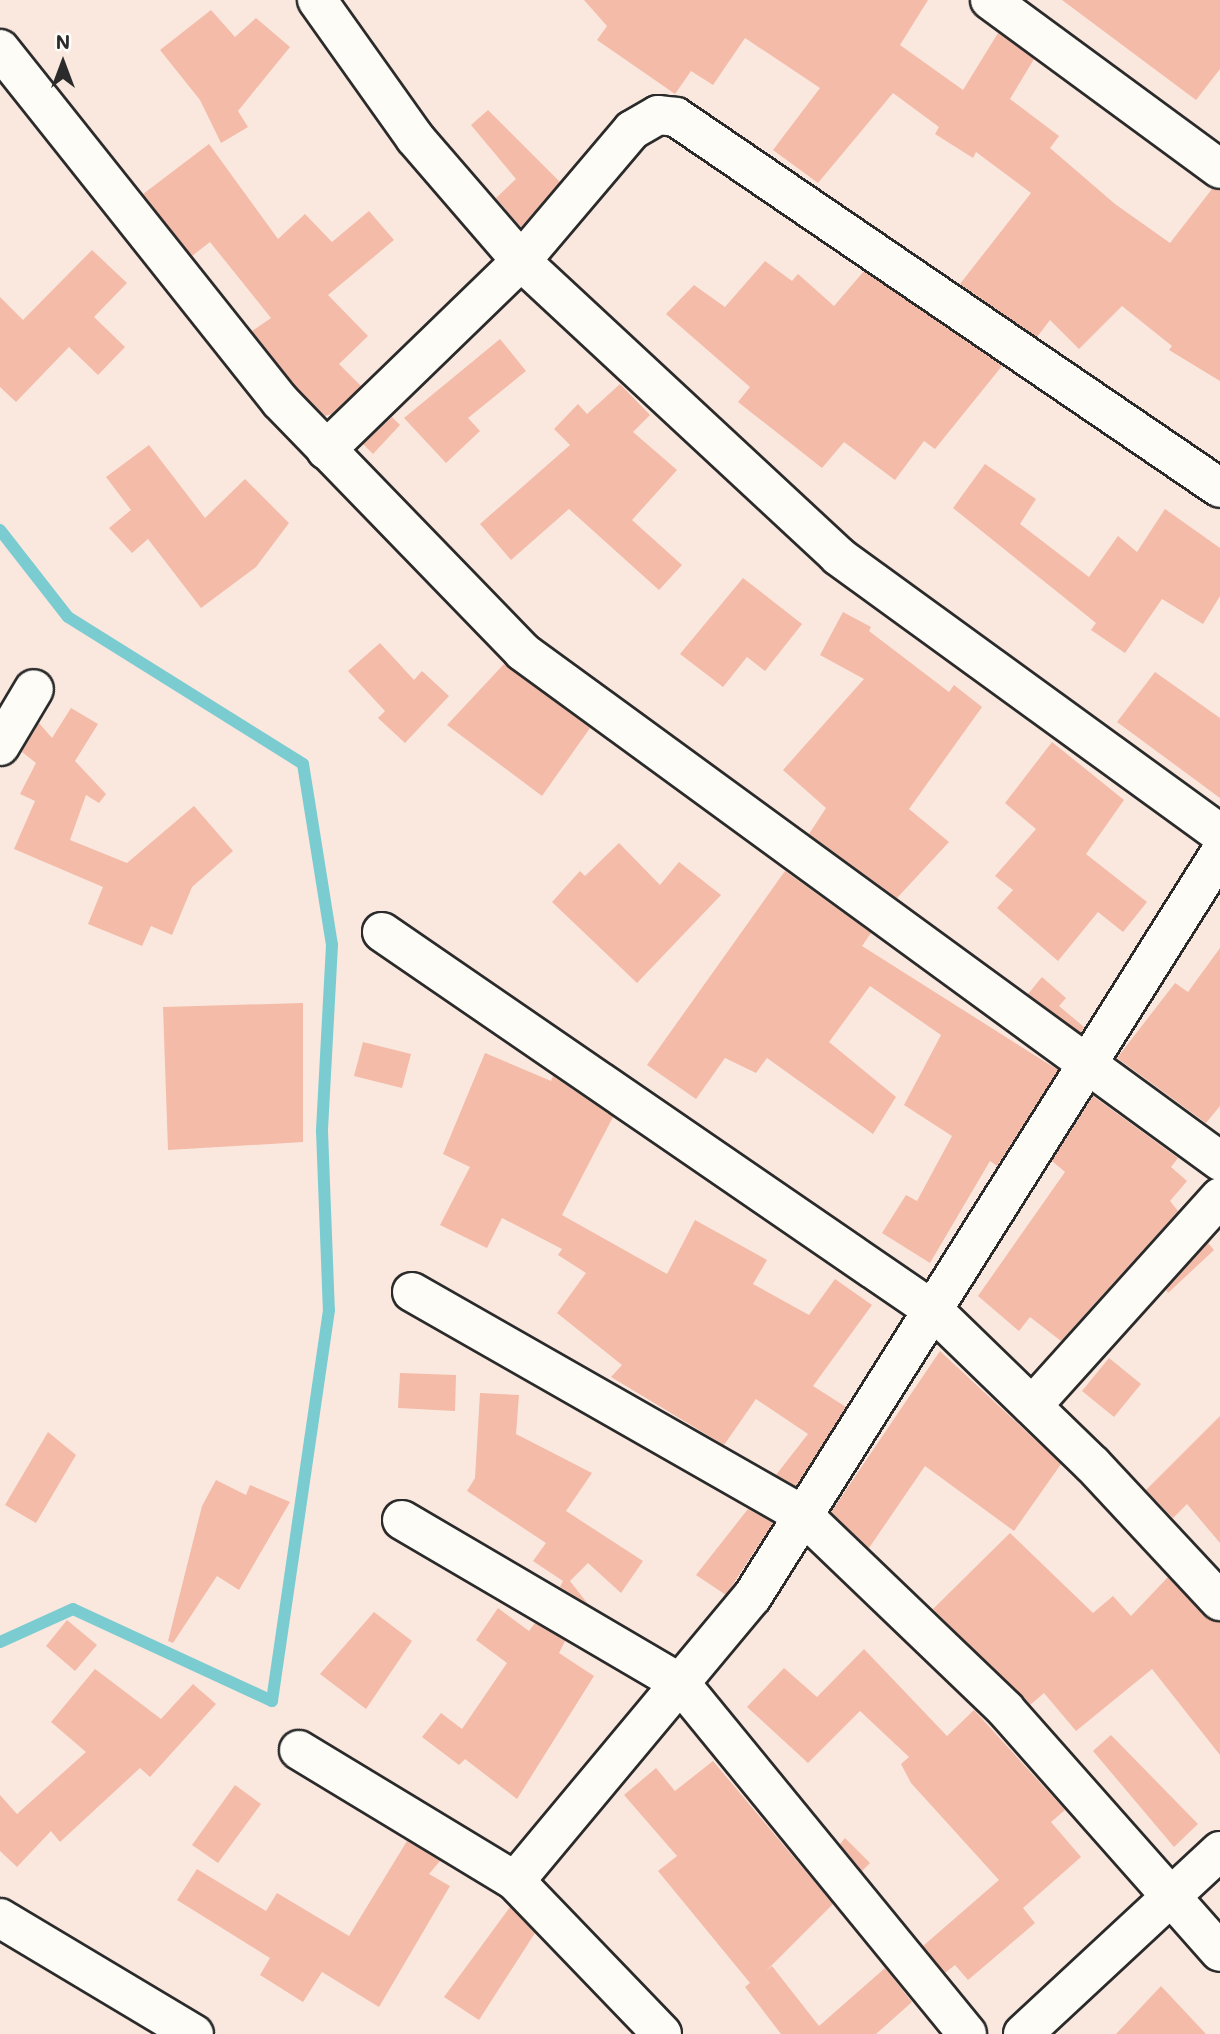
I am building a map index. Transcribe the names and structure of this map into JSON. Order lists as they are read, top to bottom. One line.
{"north":"top"}
